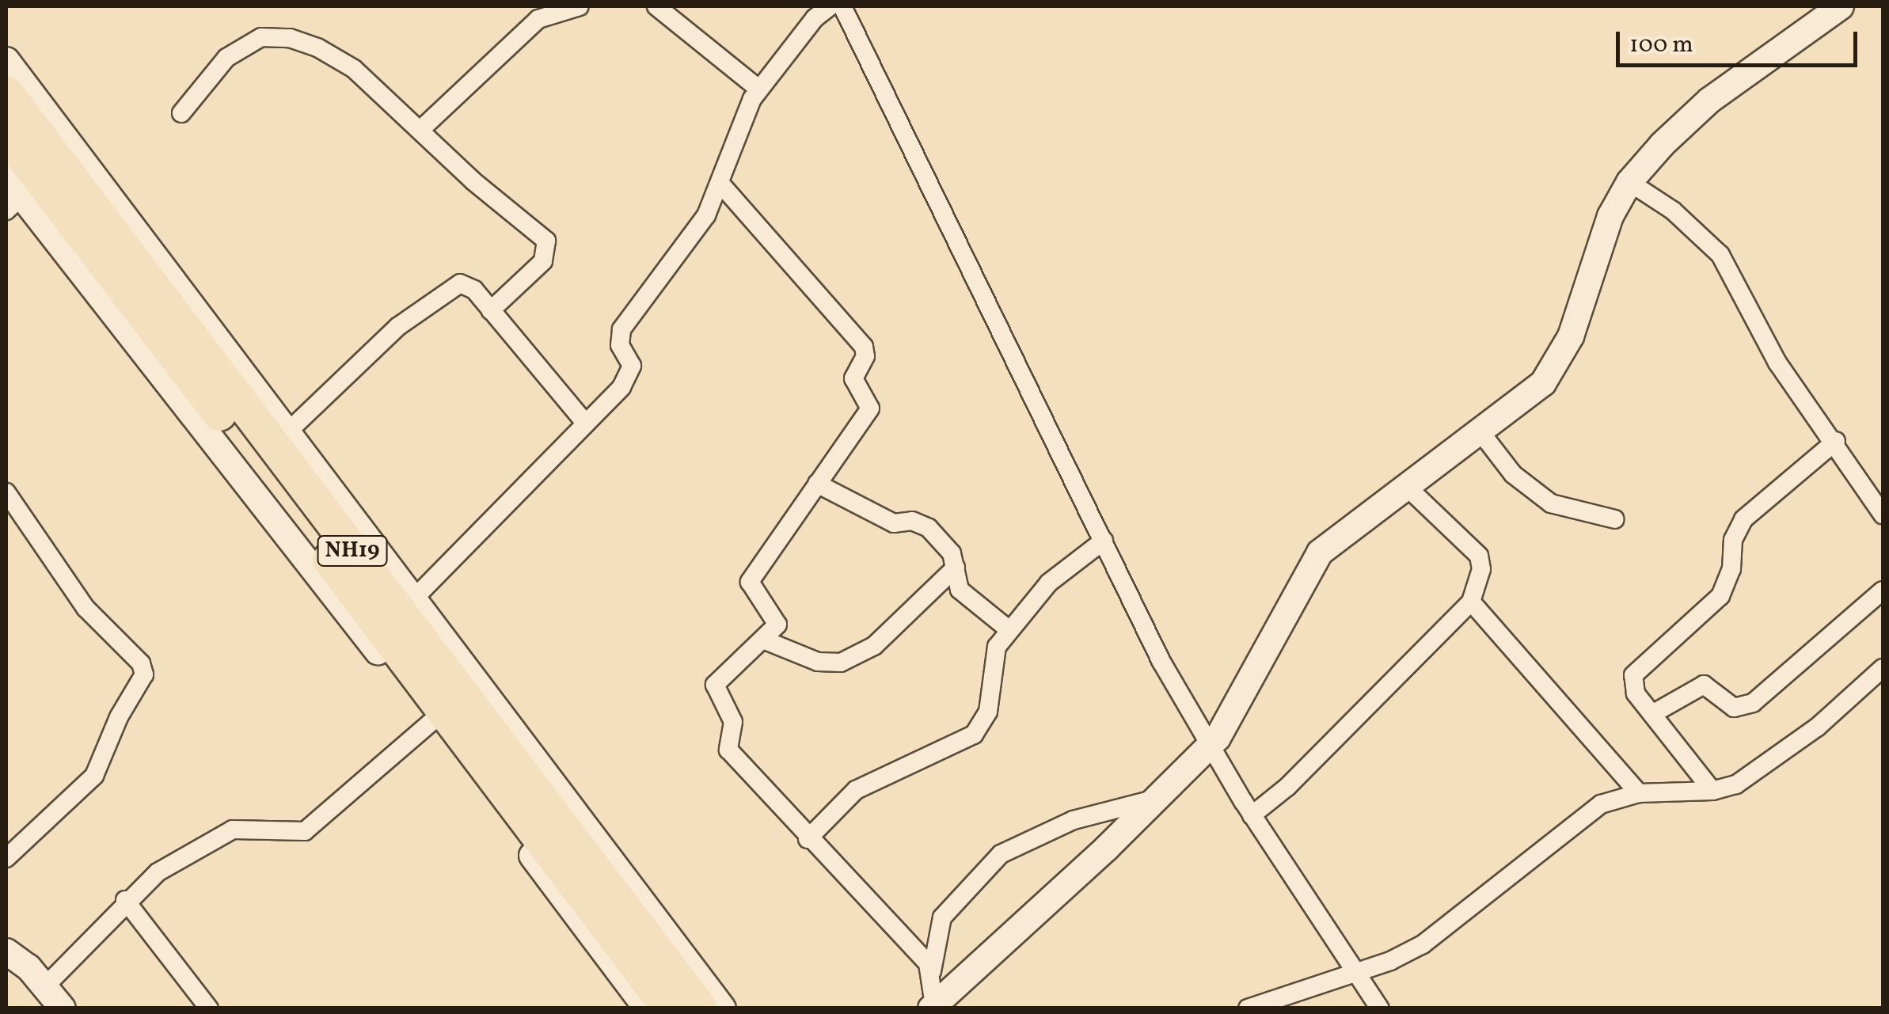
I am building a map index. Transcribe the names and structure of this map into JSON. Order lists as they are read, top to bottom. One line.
{"streets":{"highway":["NH19"]},"scale_bar":"100 m"}
